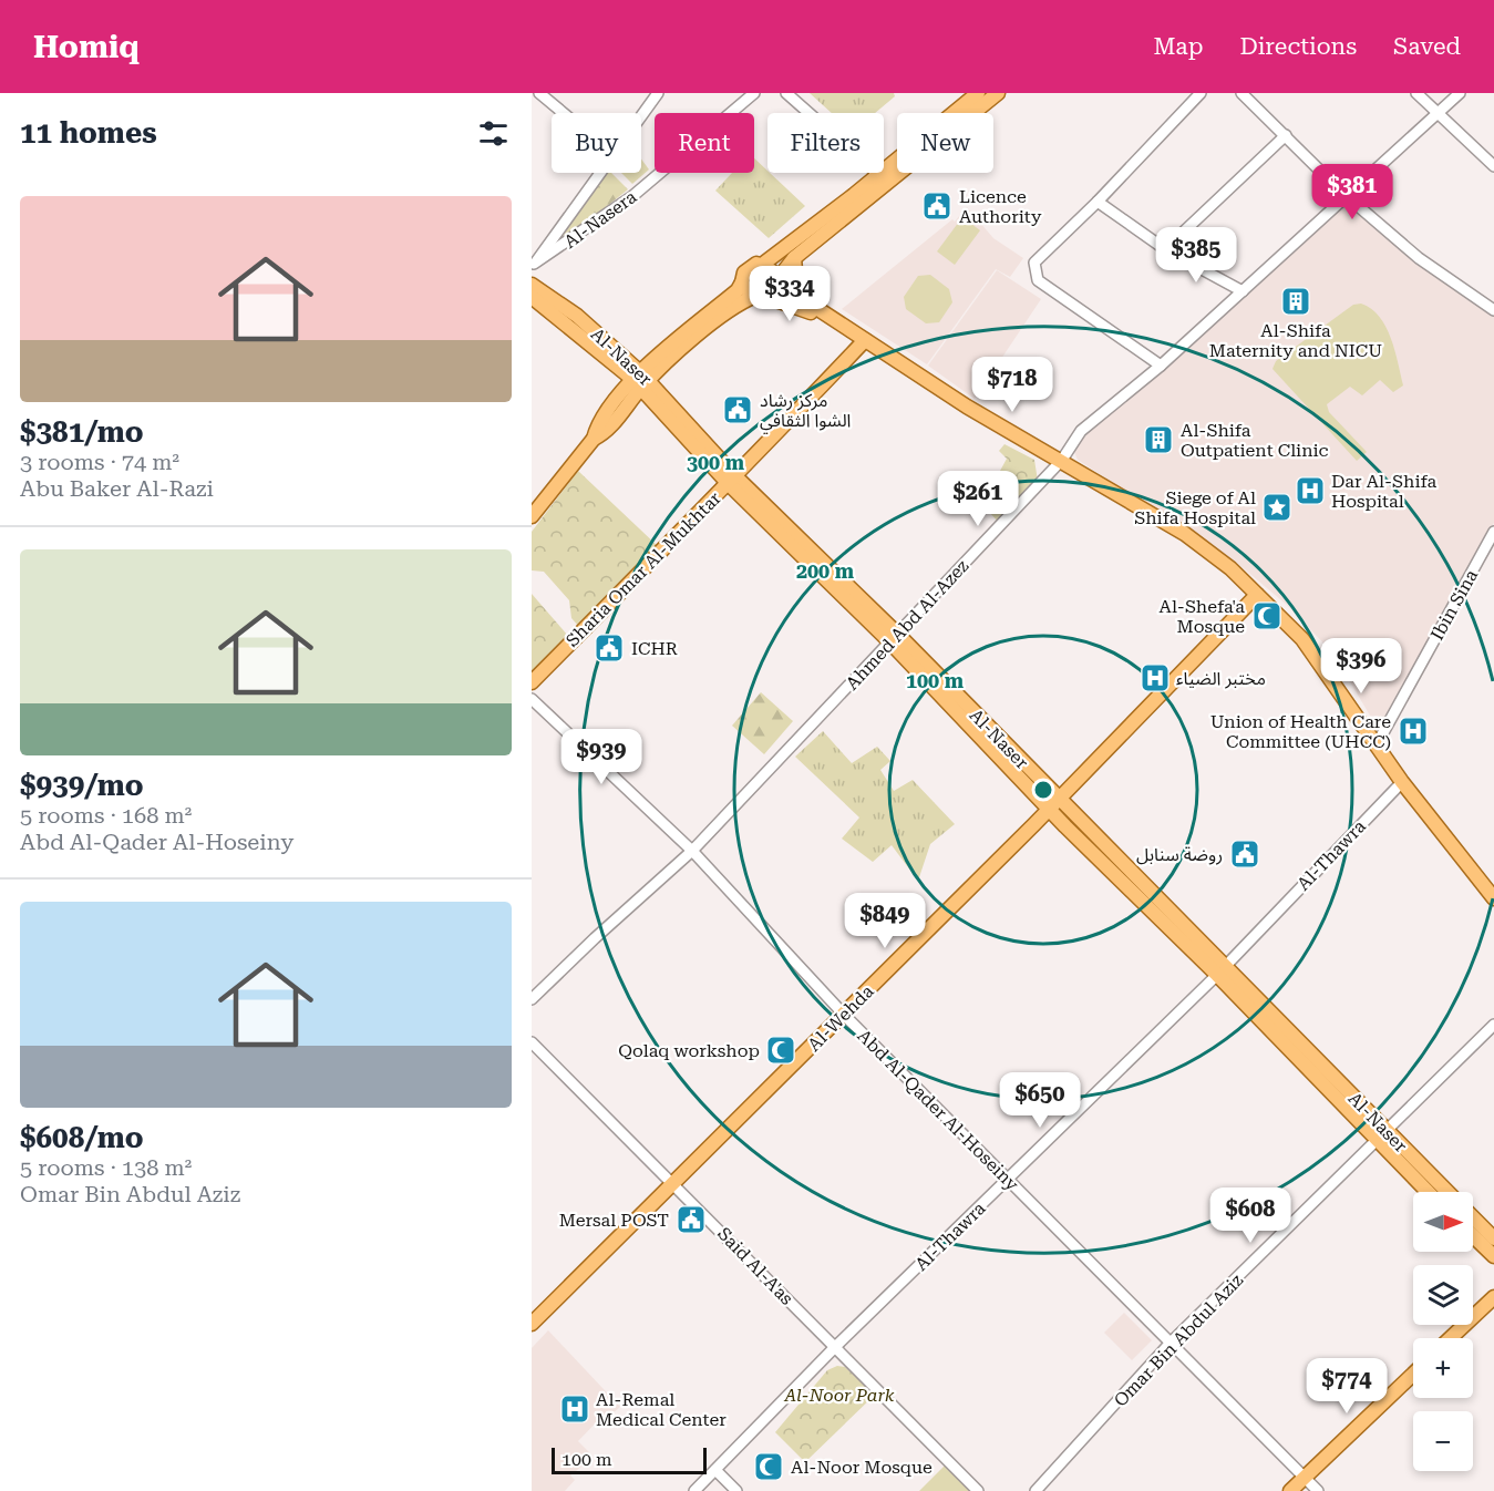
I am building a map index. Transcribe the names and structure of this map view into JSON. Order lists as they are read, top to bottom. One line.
{"streets":{"main road":["Al-Naser","Sharia Omar Al-Mukhtar","Al-Wehda"],"street":["Al-Nasera","Ibin Sina","Ahmed Abd Al-Azez","Al-Thawra","Abd Al-Qader Al-Hoseiny","Said Al-A'as","Omar Bin Abdul Aziz"]},"crossings":[["Al-Naser","Sharia Omar Al-Mukhtar"],["Al-Naser","Ahmed Abd Al-Azez"],["Al-Naser","Al-Thawra"],["Al-Naser","Al-Wehda"],["Al-Naser","Omar Bin Abdul Aziz"],["Ahmed Abd Al-Azez","Abd Al-Qader Al-Hoseiny"],["Al-Thawra","Abd Al-Qader Al-Hoseiny"],["Al-Thawra","Said Al-A'as"],["Al-Wehda","Abd Al-Qader Al-Hoseiny"],["Al-Wehda","Said Al-A'as"],["Abd Al-Qader Al-Hoseiny","Omar Bin Abdul Aziz"]],"parks":["Al-Noor Park"],"places":{"public building":["Licence Authority","مركز رشاد الشوا الثقافي","ICHR","روضة سنابل","Mersal POST"],"building":["Al-Shifa Maternity and NICU","Al-Shifa Outpatient Clinic"],"hospital":["Dar Al-Shifa Hospital","مختبر الضياء","Union of Health Care Committee (UHCC)","Al-Remal Medical Center"],"place":["Siege of Al Shifa Hospital"],"mosque":["Al-Shefa'a Mosque","Qolaq workshop","Al-Noor Mosque"]},"scale_bar":"100 m","north":"right","page":{"header":"Homiq","nav":["Map","Directions","Saved"],"heading":"11 homes","chip":["Buy","Rent","Filters","New"],"price":["$381","$385","$334","$718","$261","$396","$939","$849","$650","$608","$774"],"list":[{"name":"$381/mo","note":"3 rooms · 74 m² · Abu Baker Al-Razi"},{"name":"$939/mo","note":"5 rooms · 168 m² · Abd Al-Qader Al-Hoseiny"},{"name":"$608/mo","note":"5 rooms · 138 m² · Omar Bin Abdul Aziz"}],"map_buttons":["+","−"],"scale":"100 m"},"rings":["300 m","200 m","100 m"]}
